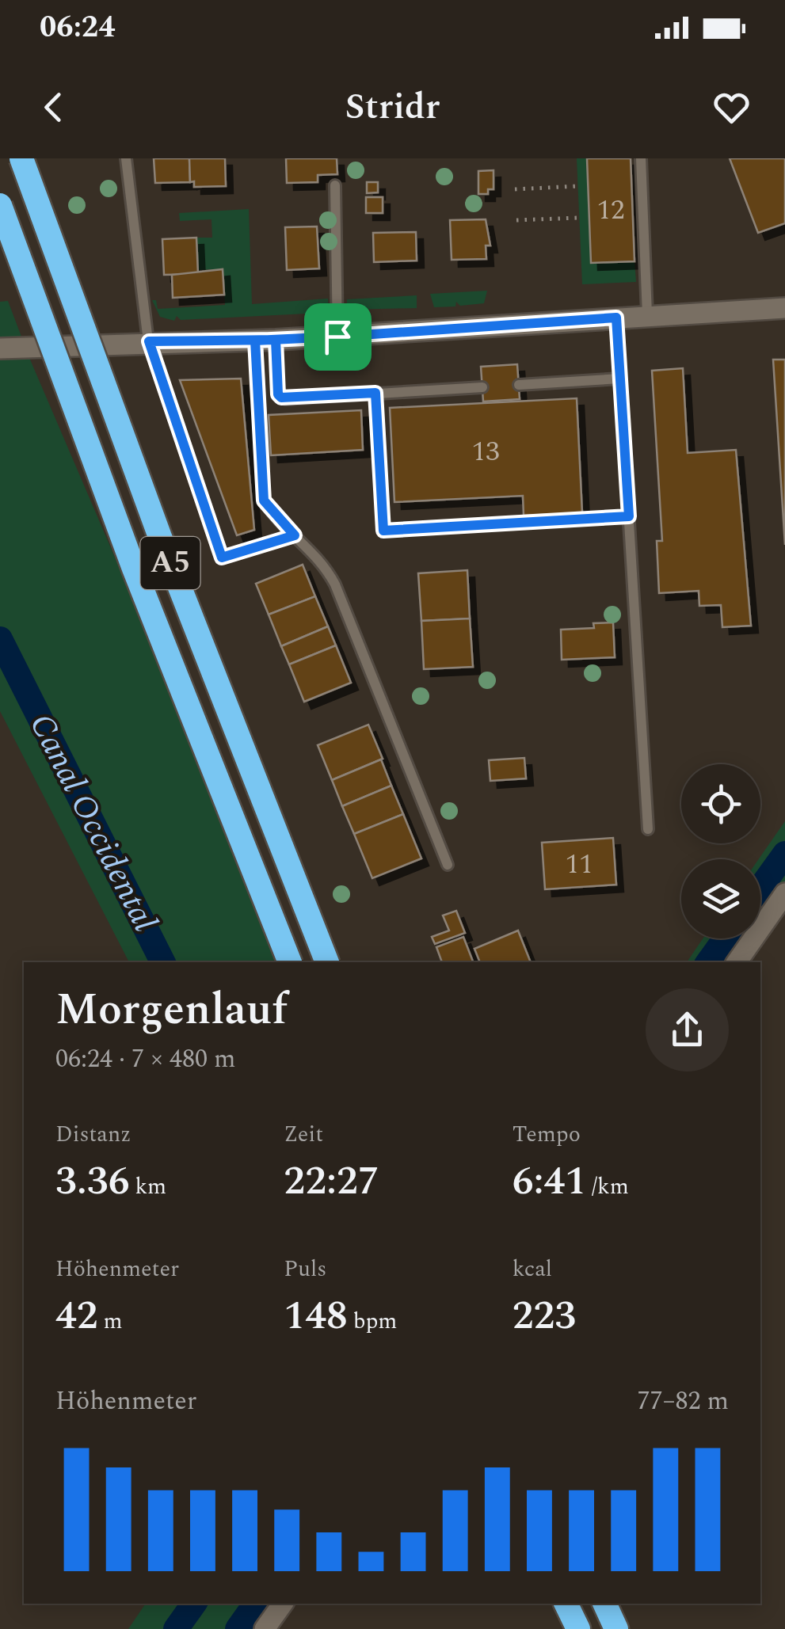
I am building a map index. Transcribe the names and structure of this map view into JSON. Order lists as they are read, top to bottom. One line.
{"streets":{"highway":["A5"]},"water":["Canal Occidental"],"house_numbers":["12","13","11"],"page":{"status":"06:24","header":"Stridr","heading":["Morgenlauf","06:24 · 7 × 480 m"],"stats":[["Distanz","3.36 km"],["Zeit","22:27"],["Tempo","6:41 /km"],["Höhenmeter","42 m"],["Puls","148 bpm"],["kcal","223"]],"chart":["Höhenmeter","77–82 m"]}}
